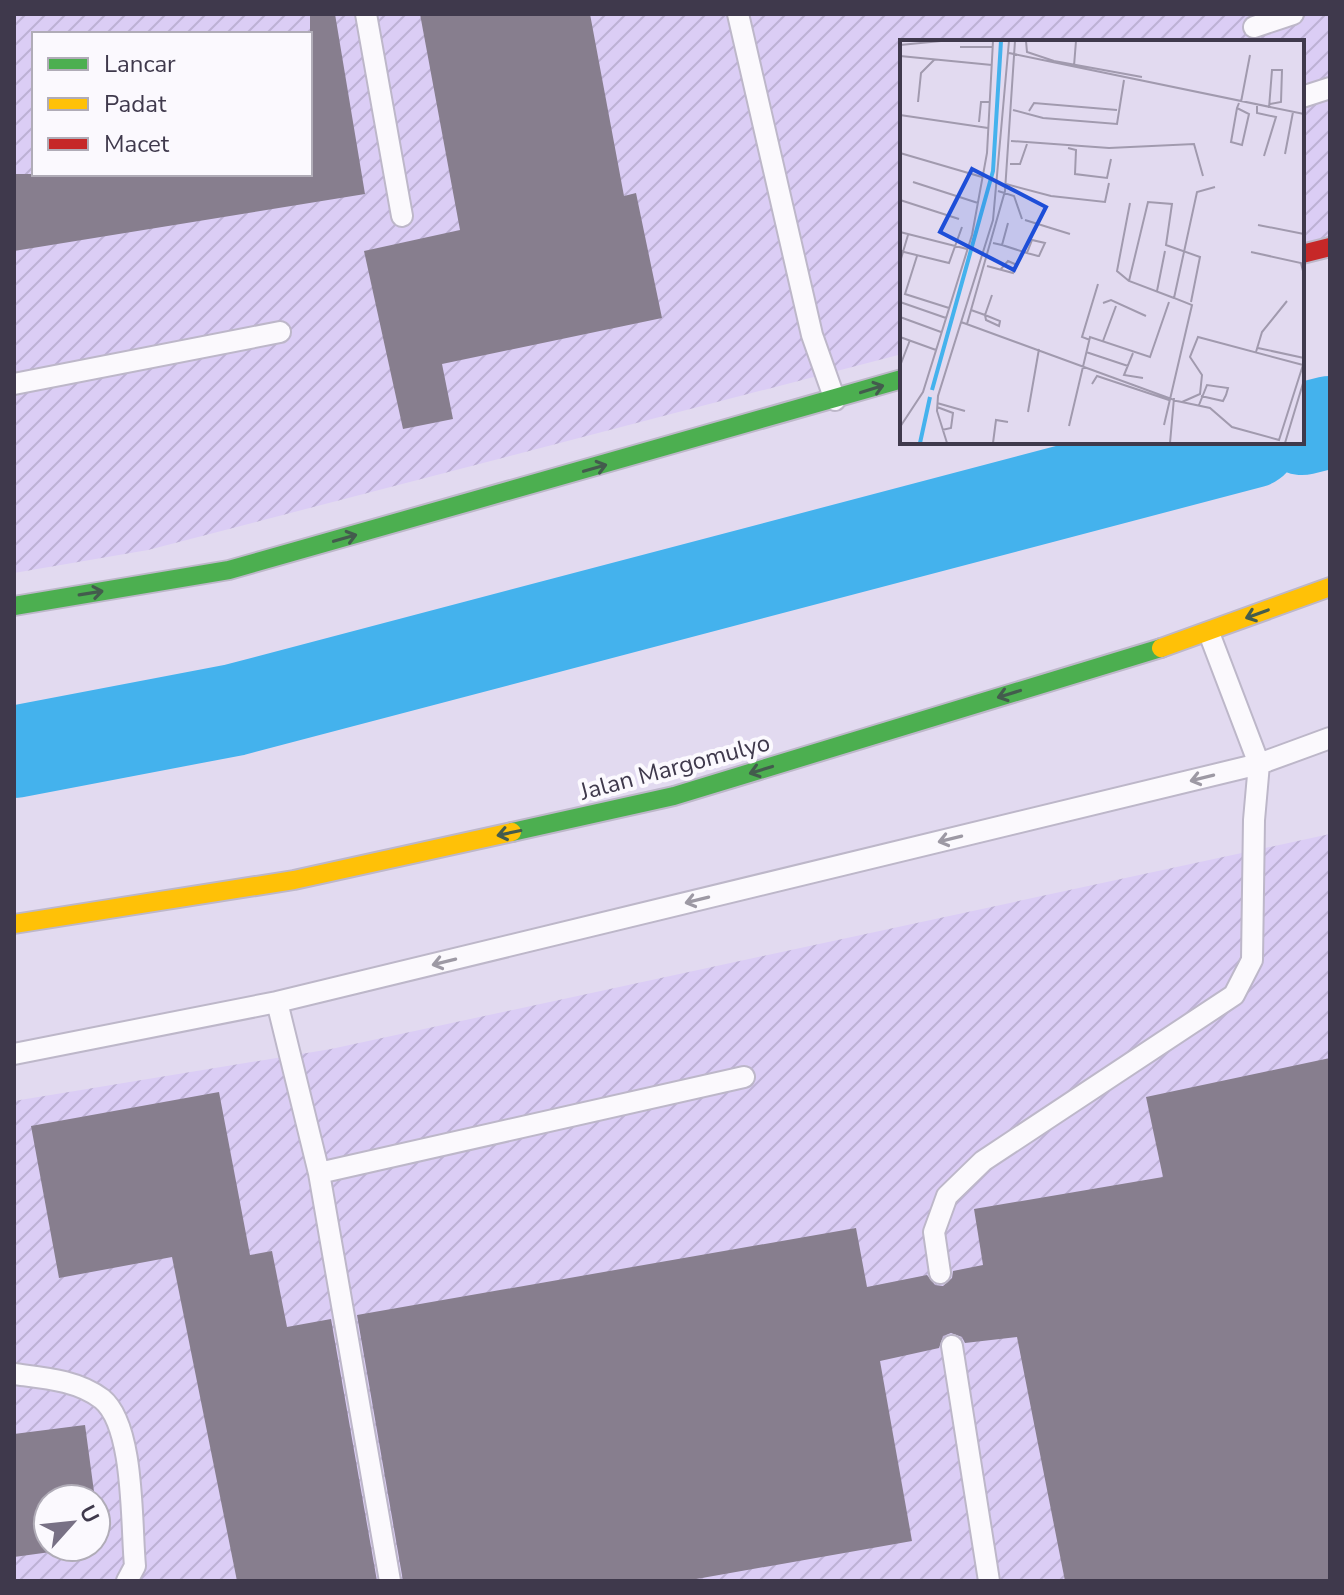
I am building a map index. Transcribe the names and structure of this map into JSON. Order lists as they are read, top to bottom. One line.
{"streets":{"main road":["Jalan Margomulyo"]},"one_way":["Jalan Margomulyo"],"legend":["Lancar","Padat","Macet"],"north":"top right"}
